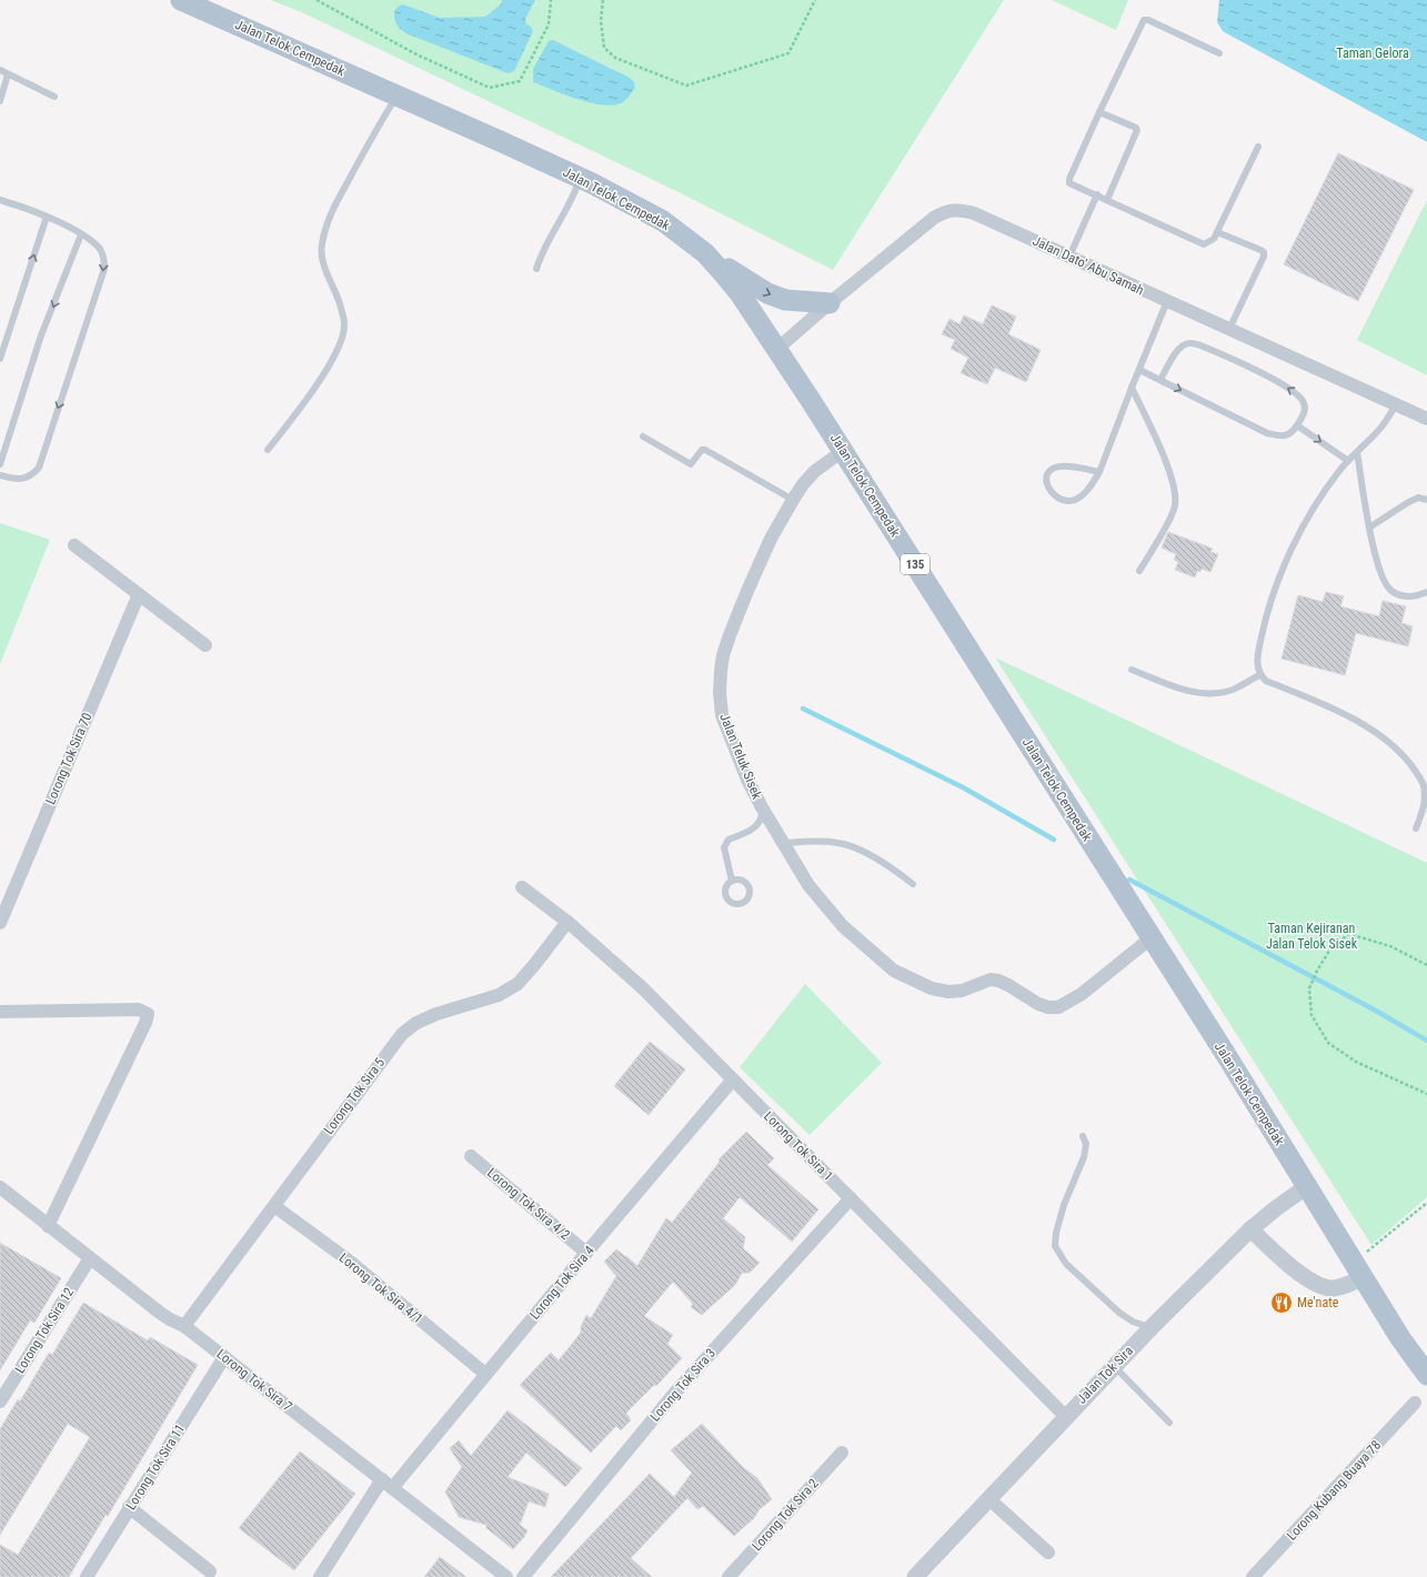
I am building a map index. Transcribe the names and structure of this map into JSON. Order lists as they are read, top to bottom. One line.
{"streets":{"main road":["Jalan Telok Cempedak","135"],"street":["Jalan Dato' Abu Samah","Jalan Teluk Sisek","Lorong Tok Sira 70","Lorong Tok Sira 5","Lorong Tok Sira 1","Lorong Tok Sira 4/2","Lorong Tok Sira 4","Lorong Tok Sira 4/1","Lorong Tok Sira 12","Jalan Tok Sira","Lorong Tok Sira 7","Lorong Tok Sira 3","Lorong Tok Sira 11","Lorong Kubang Buaya 78","Lorong Tok Sira 2"]},"crossings":[["Jalan Telok Cempedak","Jalan Dato' Abu Samah"],["Jalan Telok Cempedak","Jalan Teluk Sisek"],["Jalan Telok Cempedak","Jalan Tok Sira"],["Lorong Tok Sira 5","Lorong Tok Sira 1"],["Lorong Tok Sira 5","Lorong Tok Sira 4/1"],["Lorong Tok Sira 5","Lorong Tok Sira 7"],["Lorong Tok Sira 1","Lorong Tok Sira 4"],["Lorong Tok Sira 1","Jalan Tok Sira"],["Lorong Tok Sira 1","Lorong Tok Sira 3"],["Lorong Tok Sira 4/2","Lorong Tok Sira 4"],["Lorong Tok Sira 4","Lorong Tok Sira 4/1"],["Lorong Tok Sira 4","Lorong Tok Sira 7"],["Lorong Tok Sira 12","Lorong Tok Sira 7"],["Lorong Tok Sira 7","Lorong Tok Sira 11"]],"parks":["Taman Gelora","Taman Kejiranan Jalan Telok Sisek"],"places":{"restaurant":["Me'nate"]}}
